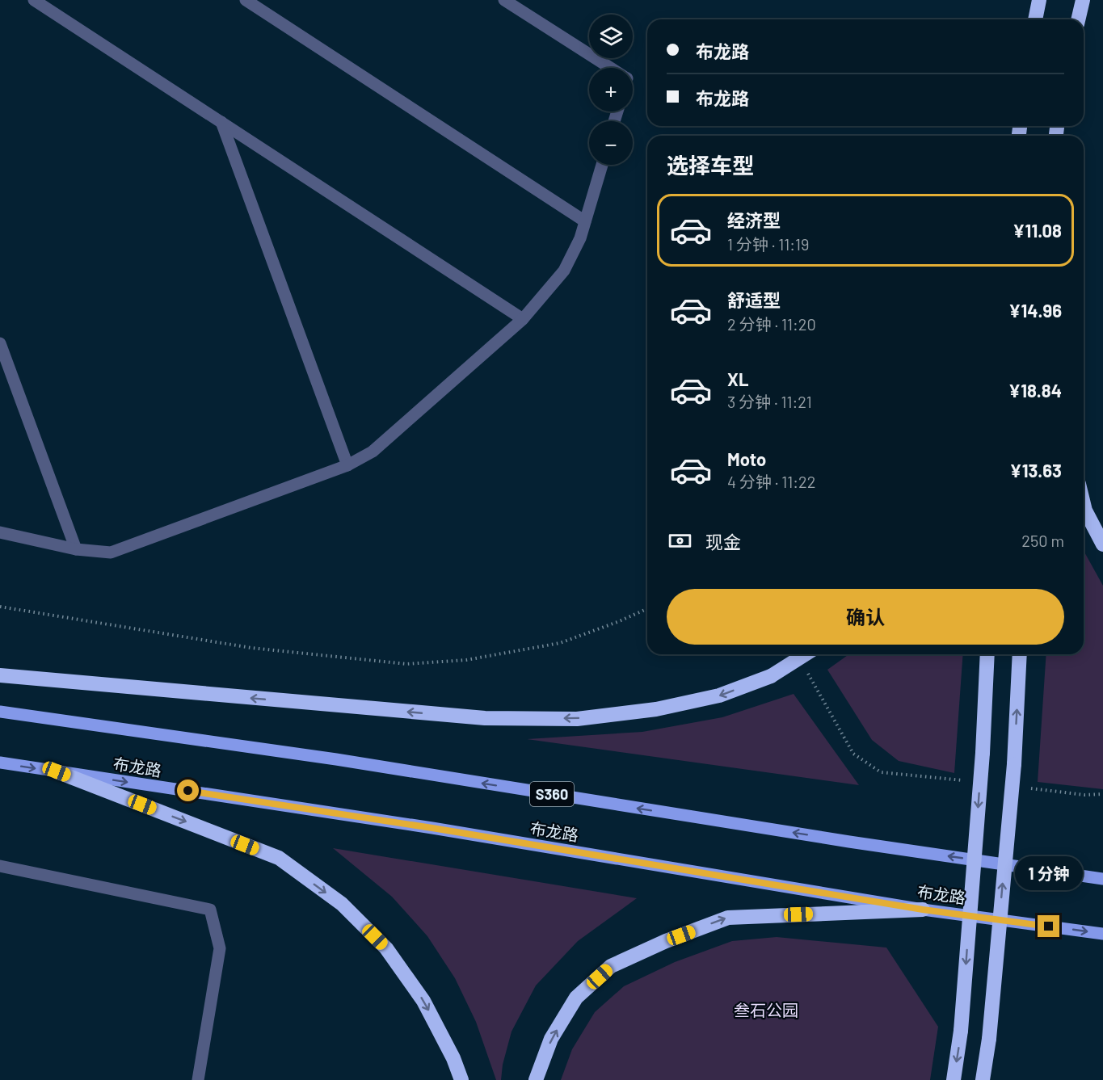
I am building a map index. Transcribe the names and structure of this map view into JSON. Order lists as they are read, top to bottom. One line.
{"streets":{"main road":["布龙路","S360"]},"parks":["叁石公园"],"page":{"map_buttons":["+","−"],"banner":["布龙路","布龙路"],"heading":"选择车型","list":[{"name":"经济型","note":"1 分钟 · 11:19","value":"¥11.08"},{"name":"舒适型","note":"2 分钟 · 11:20","value":"¥14.96"},{"name":"XL","note":"3 分钟 · 11:21","value":"¥18.84"},{"name":"Moto","note":"4 分钟 · 11:22","value":"¥13.63"}],"pay":["现金","250 m"],"buttons":"确认","bubble":"1 分钟"}}
